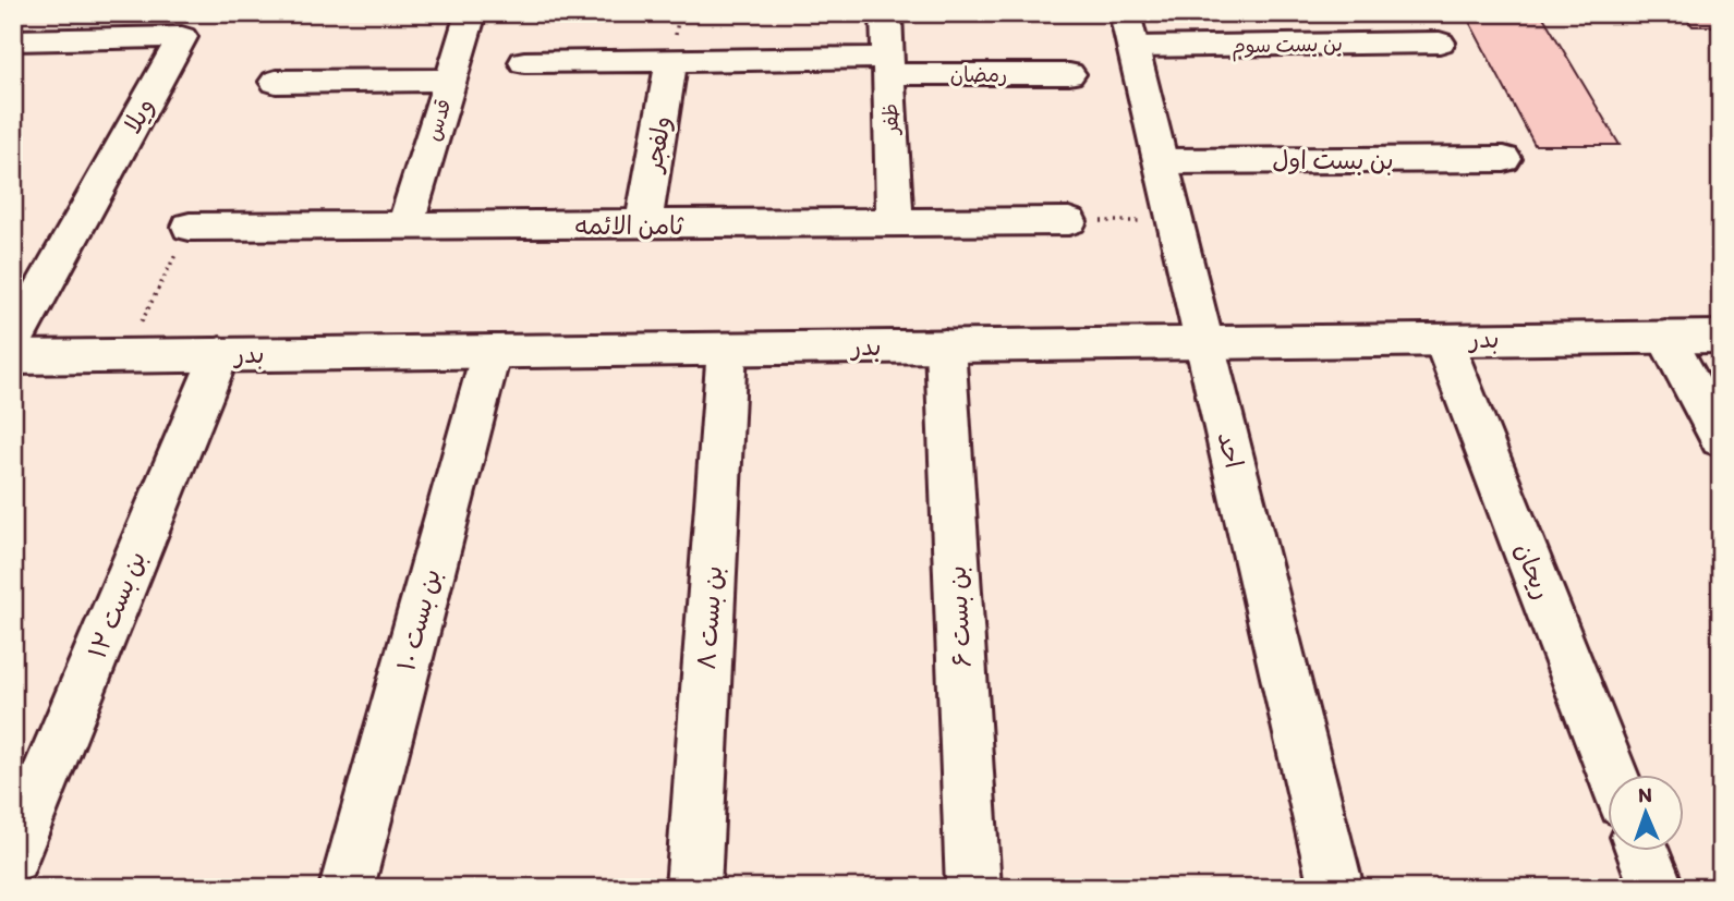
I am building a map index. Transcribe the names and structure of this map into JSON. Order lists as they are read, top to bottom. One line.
{"streets":{"street":["بن بست سوم","رمضان","ویلا","ظفر","قدس","ولفجر","بن بست اول","ثامن الائمه","بدر","احد","ریحان","بن بست ۱۲","بن بست ۶","بن بست ۸","بن بست ۱۰"]},"crossings":[["بن بست سوم","احد"],["رمضان","ظفر"],["رمضان","ولفجر"],["ظفر","ثامن الائمه"],["قدس","ثامن الائمه"],["ولفجر","ثامن الائمه"],["بن بست اول","احد"],["بدر","احد"],["بدر","ریحان"],["بدر","بن بست ۱۲"],["بدر","بن بست ۶"],["بدر","بن بست ۸"],["بدر","بن بست ۱۰"]],"north":"top"}
